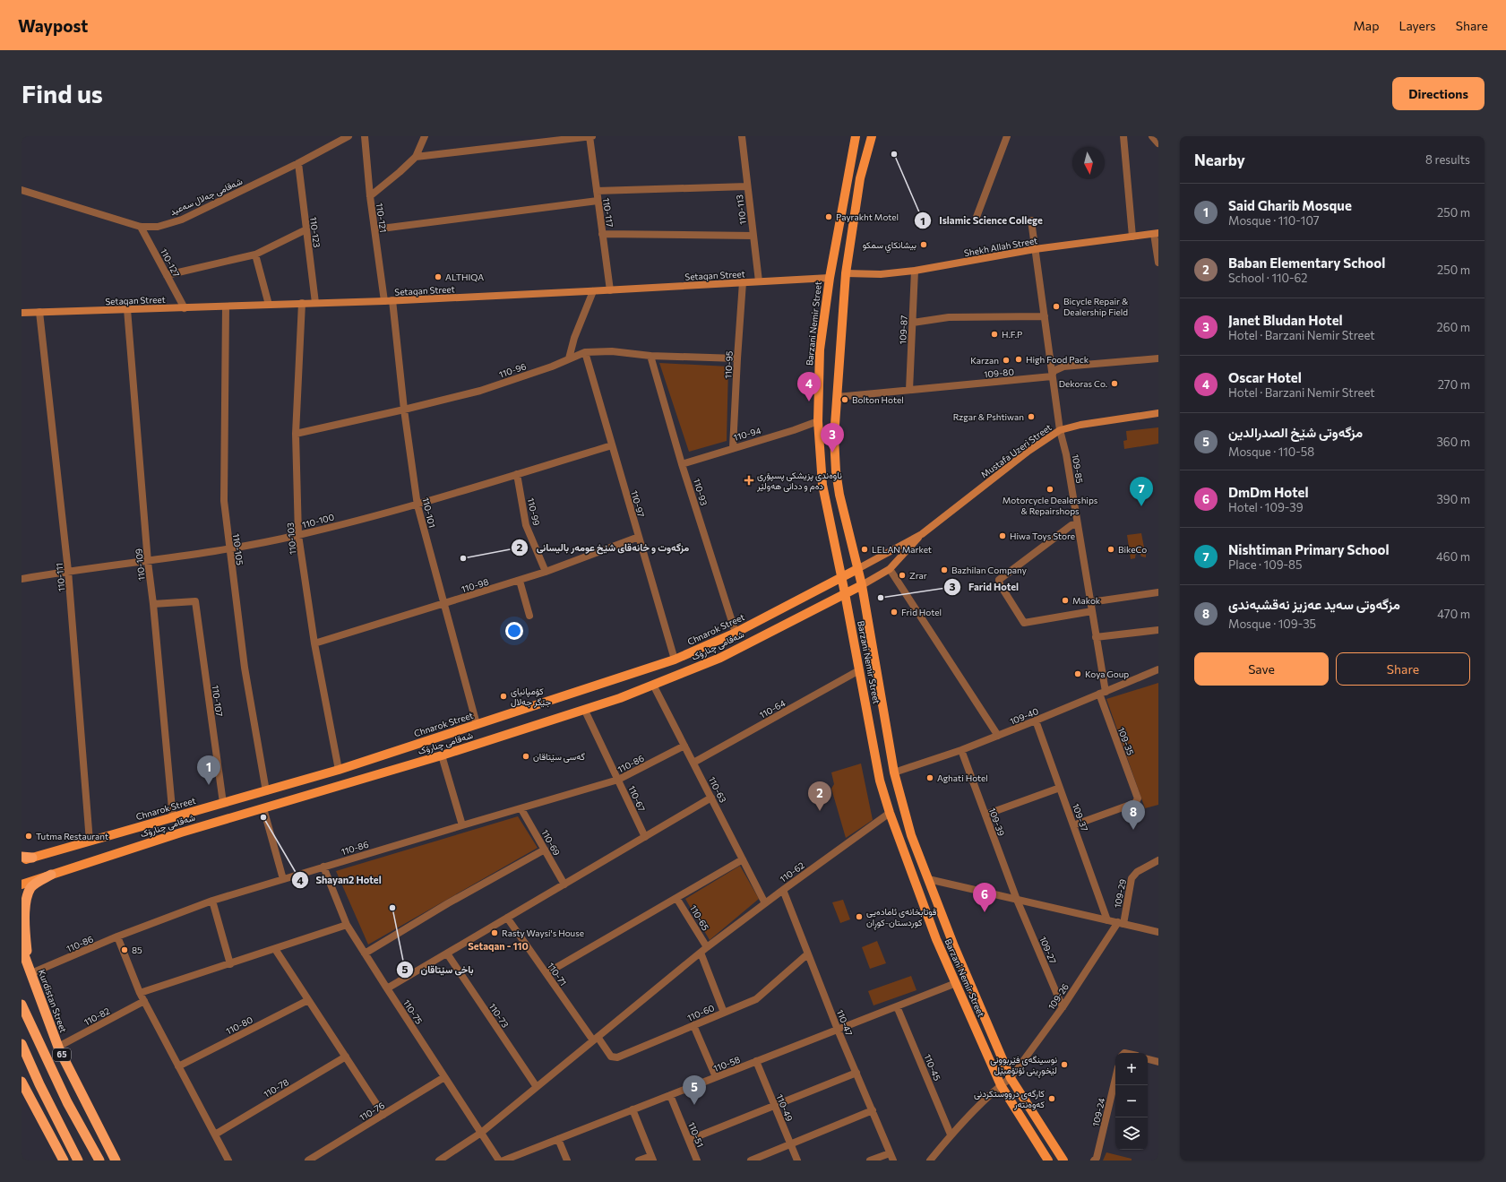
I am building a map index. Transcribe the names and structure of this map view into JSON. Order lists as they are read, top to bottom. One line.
{"streets":{"highway":["Kurdistan Street","65"],"main road":["Shekh Allah Street","Setaqan Street","Barzani Nemir Street","Mustafa Uzeri Street","Chnarok Street","شەقامی چنارۆک"],"street":["شەقامی جەلال سەعید","110-113","110-117","110-121","110-123","110-127","109-87","110-95","110-96","109-80","110-94","109-85","110-93","110-97","110-99","110-101","110-100","110-103","110-105","110-109","110-111","110-98","110-107","110-64","109-40","109-35","110-86","110-63","110-67","109-37","109-39","110-69","110-62","109-29","110-65","109-27","110-71","109-26","110-75","110-60","110-73","110-82","110-47","110-80","110-58","110-45","110-78","110-49","110-76","109-24","110-51"]},"crossings":[["شەقامی جەلال سەعید","110-123"],["شەقامی جەلال سەعید","110-127"],["110-113","Setaqan Street"],["110-117","Setaqan Street"],["110-121","Setaqan Street"],["110-123","Setaqan Street"],["Shekh Allah Street","Barzani Nemir Street"],["Shekh Allah Street","109-87"],["Shekh Allah Street","109-85"],["110-127","Setaqan Street"],["Setaqan Street","Barzani Nemir Street"],["Setaqan Street","110-95"],["Setaqan Street","110-101"],["Setaqan Street","110-103"],["Setaqan Street","110-105"],["Setaqan Street","110-109"],["Setaqan Street","110-111"],["Barzani Nemir Street","109-80"],["Barzani Nemir Street","110-94"],["Barzani Nemir Street","Chnarok Street"],["Barzani Nemir Street","شەقامی چنارۆک"],["Barzani Nemir Street","110-64"],["Barzani Nemir Street","109-40"],["Barzani Nemir Street","110-62"],["Barzani Nemir Street","109-26"],["Barzani Nemir Street","110-58"],["109-87","109-80"],["110-95","110-96"],["110-95","110-94"],["110-96","110-93"],["110-96","110-97"],["110-96","110-101"],["110-96","110-103"],["109-80","109-85"],["110-94","110-93"],["Mustafa Uzeri Street","109-85"],["109-85","109-40"],["109-85","109-35"],["110-93","Chnarok Street"],["110-97","110-100"],["110-97","110-98"],["110-97","Chnarok Street"],["110-99","110-100"],["110-99","110-98"],["110-101","110-100"],["110-101","110-98"],["110-101","Chnarok Street"],["110-100","110-103"],["110-100","110-105"],["110-100","110-109"],["110-100","110-111"],["110-103","110-98"],["110-103","Chnarok Street"],["110-105","Chnarok Street"],["110-109","Chnarok Street"],["110-109","110-107"],["110-111","Chnarok Street"],["Chnarok Street","110-107"],["شەقامی چنارۆک","110-63"],["شەقامی چنارۆک","110-67"],["110-64","110-63"],["109-40","109-35"],["109-40","109-37"],["109-40","109-39"],["109-35","109-37"],["110-86","110-63"],["110-86","110-67"],["110-86","110-69"],["110-86","Kurdistan Street"],["110-86","110-75"],["110-63","110-62"],["109-39","109-27"],["110-62","110-65"],["110-62","110-71"],["110-62","110-75"],["110-62","110-60"],["110-62","110-73"],["110-62","110-47"],["109-29","109-26"],["109-27","109-26"],["110-71","110-60"],["109-26","110-45"],["Kurdistan Street","110-82"],["110-75","110-76"],["110-60","110-47"],["110-47","110-58"],["110-58","110-45"],["110-58","110-49"],["110-58","110-51"]],"districts":["Setaqan - 110"],"places":{"other":["Islamic Science College","Payrakht Motel","بيشانكاي سمكو","ALTHIQA","Bicycle Repair & Dealership Field","H.F.P","High Food Pack","Karzan","Dekoras Co.","Bolton Hotel","Rzgar & Pshtiwan","Motorcycle Dealerships & Repairshops","Hiwa Toys Store","LELAN Market","BikeCo","مزگەوت و خانەقای شێخ عومەر بالیسانی","Bazhilan Company","Zrar","Farid Hotel","Makok","Frid Hotel","Koya Goup","کۆمپانیای جێگر جەلال","گەسی سێتاقان","Aghati Hotel","Shayan2 Hotel","Tutma Restaurant","باخی سێتاقان","قوتابخانەی ئامادەیی کوردستان-کوڕان","Rasty Waysi's House","85","نوسینگەی فێربوونی لێخوڕینی ئۆتۆمبێل","کارگەی درووستکردنی کەوەنتەر"],"health":["ناوەندی پزیشکی پسپۆڕی دەم و ددانی هەولێر"]},"north":"bottom","page":{"header":"Waypost","nav":["Map","Layers","Share"],"buttons":["Directions",["Save","Share"]],"title":"Find us","heading":["Nearby","8 results"],"list":[{"mark":"1","name":"Said Gharib Mosque","note":"Mosque · 110-107","value":"250 m"},{"mark":"2","name":"Baban Elementary School","note":"School · 110-62","value":"250 m"},{"mark":"3","name":"Janet Bludan Hotel","note":"Hotel · Barzani Nemir Street","value":"260 m"},{"mark":"4","name":"Oscar Hotel","note":"Hotel · Barzani Nemir Street","value":"270 m"},{"mark":"5","name":"مزگەوتی شێخ الصدرالدين","note":"Mosque · 110-58","value":"360 m"},{"mark":"6","name":"DmDm Hotel","note":"Hotel · 109-39","value":"390 m"},{"mark":"7","name":"Nishtiman Primary School","note":"Place · 109-85","value":"460 m"},{"mark":"8","name":"مزگەوتی سەید عەزیز نەقشبەندی","note":"Mosque · 109-35","value":"470 m"}],"pins":["4","3","7","1","2","8","6","5"],"map_buttons":["+","−"]}}
